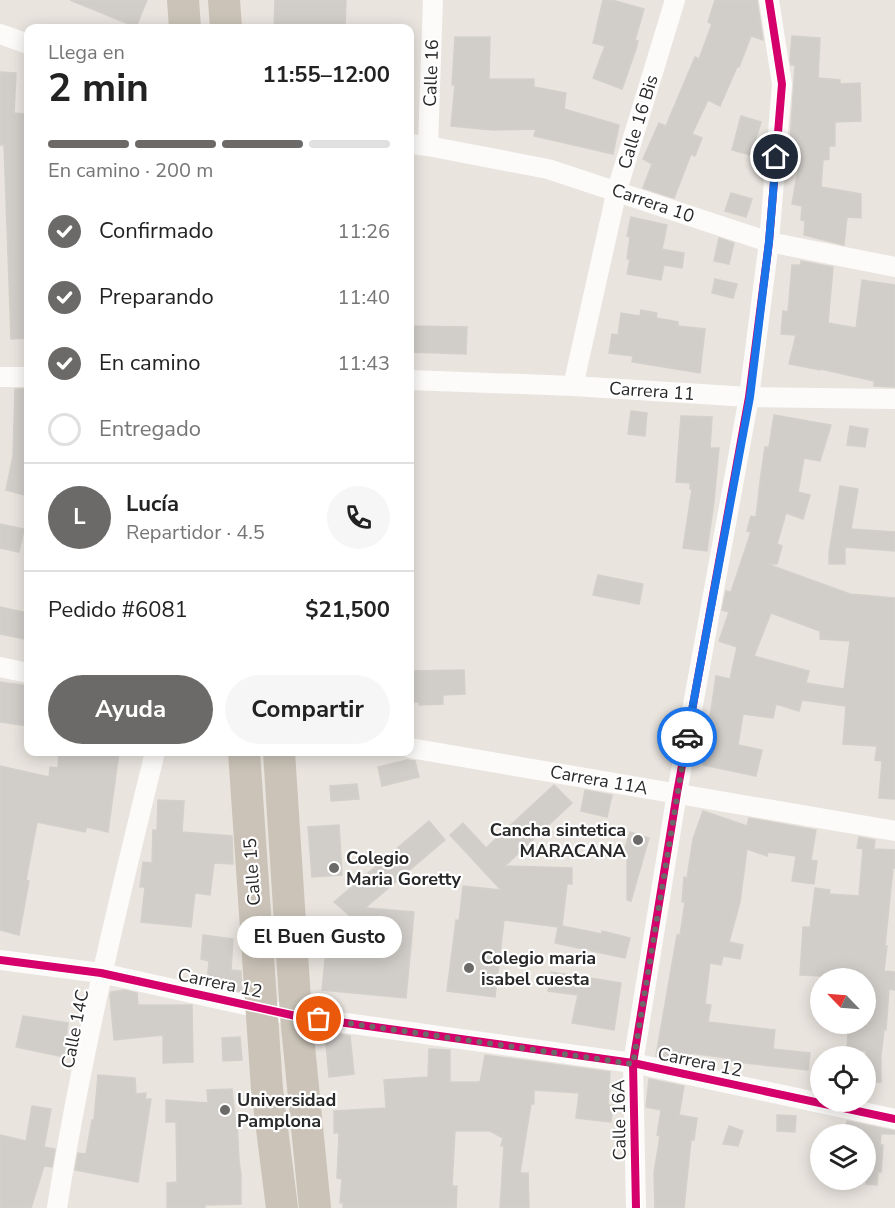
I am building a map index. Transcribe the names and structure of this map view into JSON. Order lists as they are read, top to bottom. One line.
{"streets":{"highway":["Calle 15"],"street":["Calle 16","Calle 16 Bis","Carrera 10","Carrera 11","Carrera 11A","Carrera 12","Calle 14C","Calle 16A"]},"crossings":[["Calle 16","Carrera 10"],["Calle 16 Bis","Carrera 10"],["Calle 16 Bis","Carrera 11"],["Carrera 10","Calle 16A"],["Carrera 11","Calle 16A"],["Carrera 11A","Calle 16A"],["Calle 15","Carrera 12"],["Carrera 12","Calle 14C"],["Carrera 12","Calle 16A"]],"places":["Cancha sintetica MARACANA","Colegio Maria Goretty","Colegio maria isabel cuesta","El Buen Gusto","Universidad Pamplona"],"north":"top left","page":{"heading":["2 min","Llega en","11:55–12:00"],"panel":["Lucía","Repartidor · 4.5","Pedido #6081","$21,500"],"bar":"En camino · 200 m","list":[["Confirmado","11:26"],["Preparando","11:40"],["En camino","11:43"],"Entregado"],"round":"L","buttons":["Ayuda","Compartir"],"bubble":"El Buen Gusto"}}
